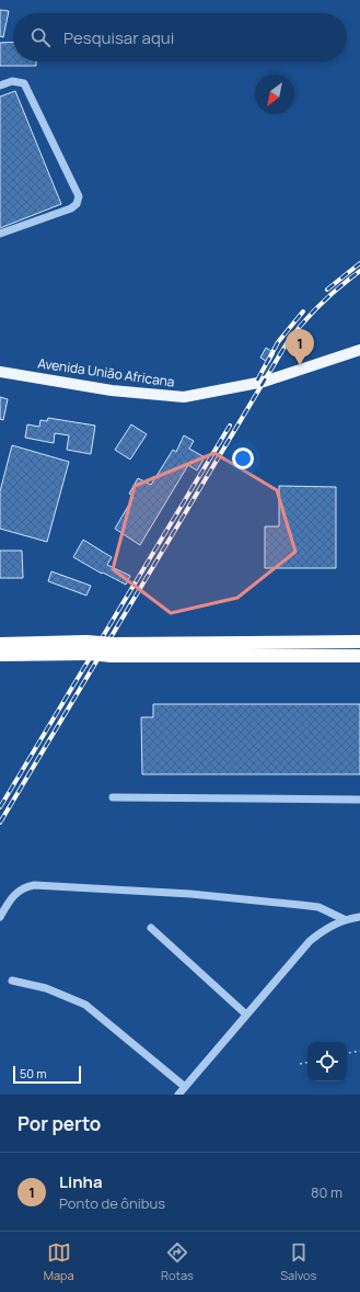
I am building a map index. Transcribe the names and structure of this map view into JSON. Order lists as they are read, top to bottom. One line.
{"streets":{"main road":["Avenida União Africana"]},"scale_bar":"50 m","north":"bottom left","page":{"search":"Pesquisar aqui","pins":"1","scale":"50 m","heading":"Por perto","list":[{"mark":"1","name":"Linha","note":"Ponto de ônibus","value":"80 m"}],"nav":["Mapa","Rotas","Salvos"]}}
